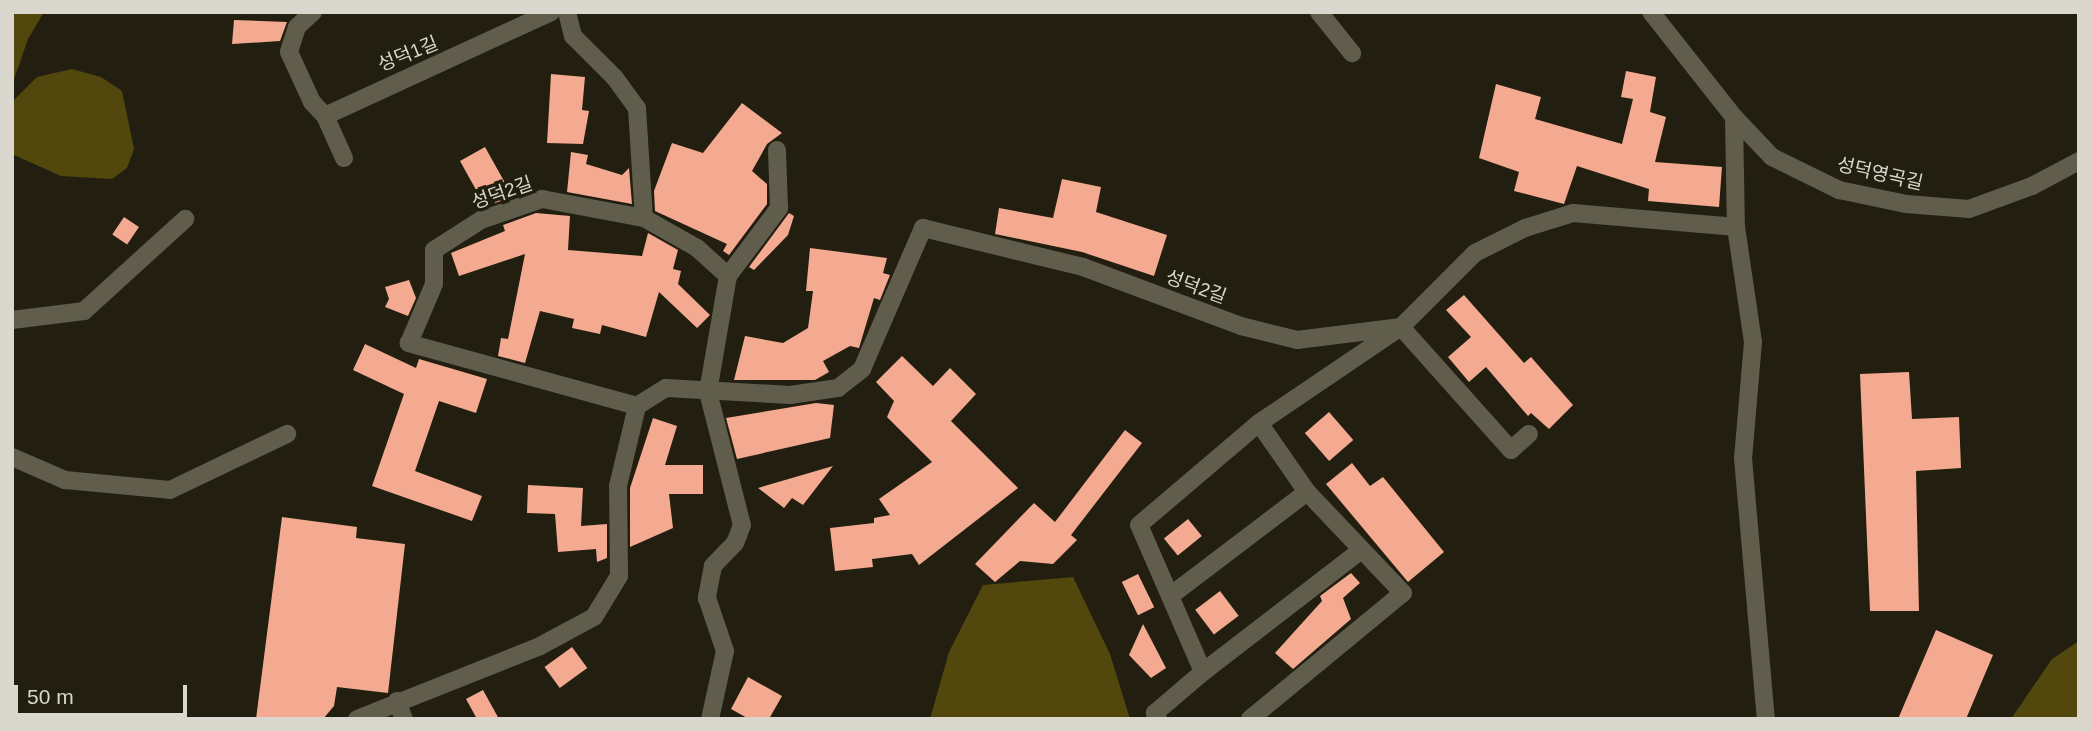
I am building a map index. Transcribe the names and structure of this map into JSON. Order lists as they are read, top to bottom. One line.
{"streets":{"street":["성덕1길","성덕영곡길","성덕2길"]},"scale_bar":"50 m"}
